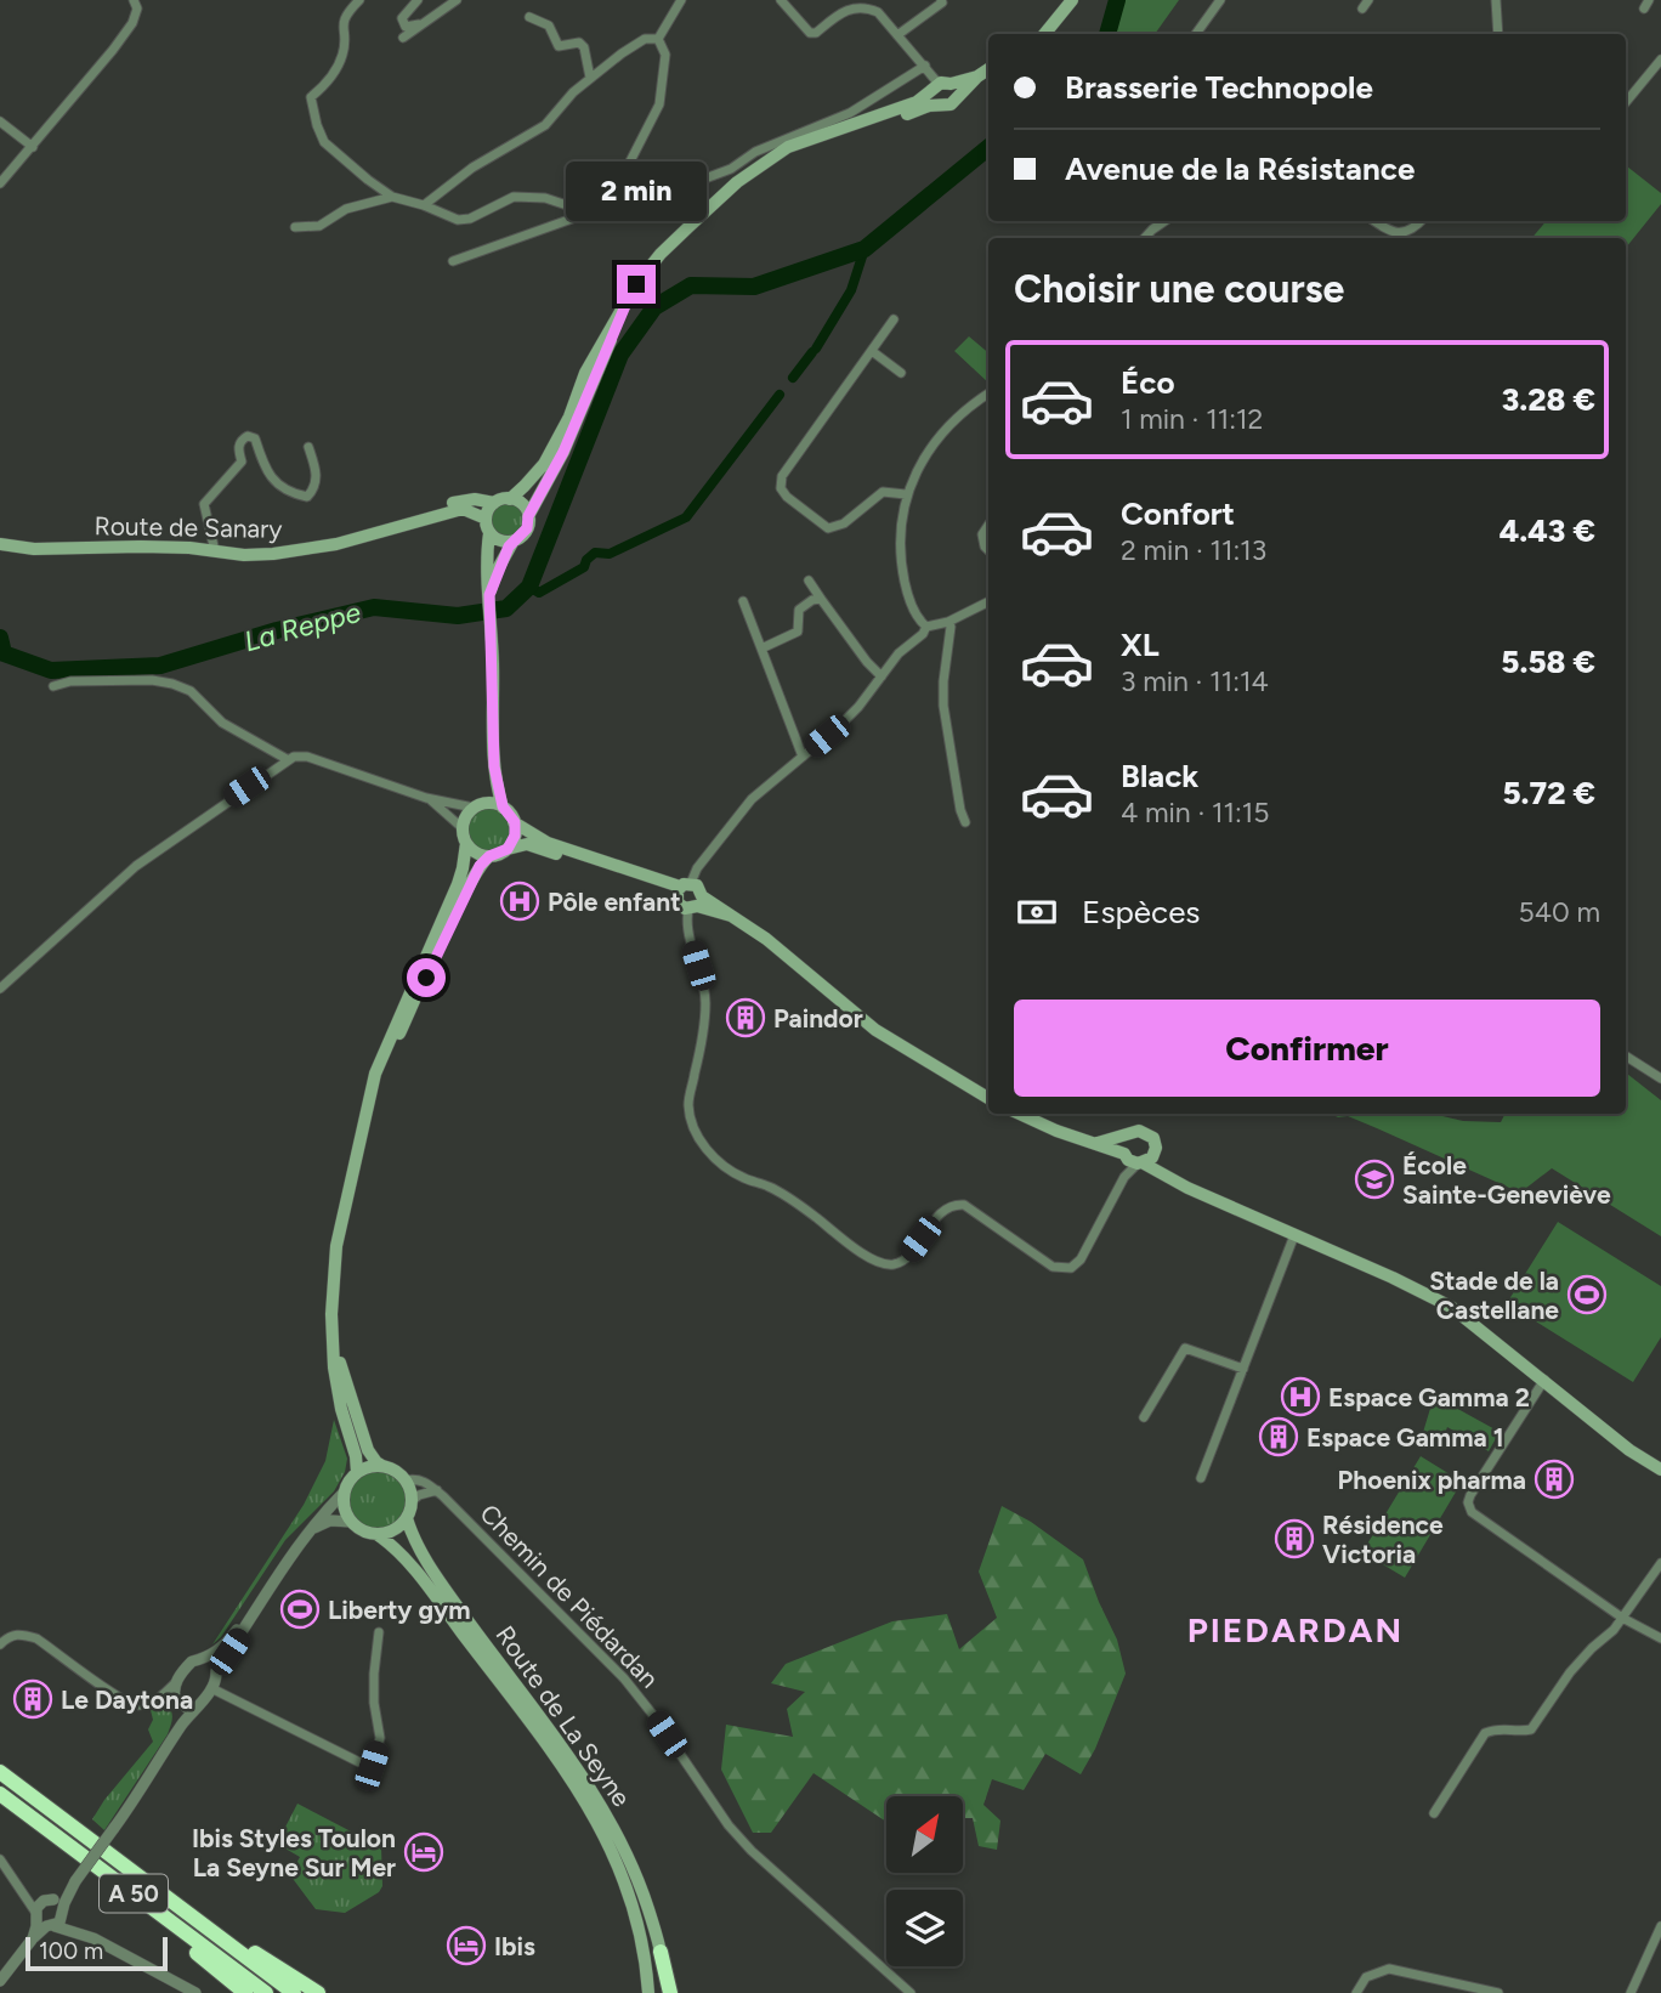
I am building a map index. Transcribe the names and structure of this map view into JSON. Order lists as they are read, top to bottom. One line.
{"streets":{"highway":["A 50"],"main road":["Route de Sanary","Route de La Seyne"],"street":["Chemin de Piédardan"]},"districts":["PIEDARDAN"],"water":["La Reppe"],"places":{"hospital":["Pôle enfant","Espace Gamma 2"],"building":["Paindor","Espace Gamma 1","Phoenix pharma","Résidence Victoria","Le Daytona"],"school or university":["École Sainte-Geneviève"],"sports":["Stade de la Castellane","Liberty gym"],"hotel":["Ibis Styles Toulon La Seyne Sur Mer","Ibis"]},"scale_bar":"100 m","north":"top right","page":{"banner":["Brasserie Technopole","Avenue de la Résistance"],"bubble":"2 min","heading":"Choisir une course","list":[{"name":"Éco","note":"1 min · 11:12","value":"3.28 €"},{"name":"Confort","note":"2 min · 11:13","value":"4.43 €"},{"name":"XL","note":"3 min · 11:14","value":"5.58 €"},{"name":"Black","note":"4 min · 11:15","value":"5.72 €"}],"pay":["Espèces","540 m"],"buttons":"Confirmer","scale":"100 m"}}
